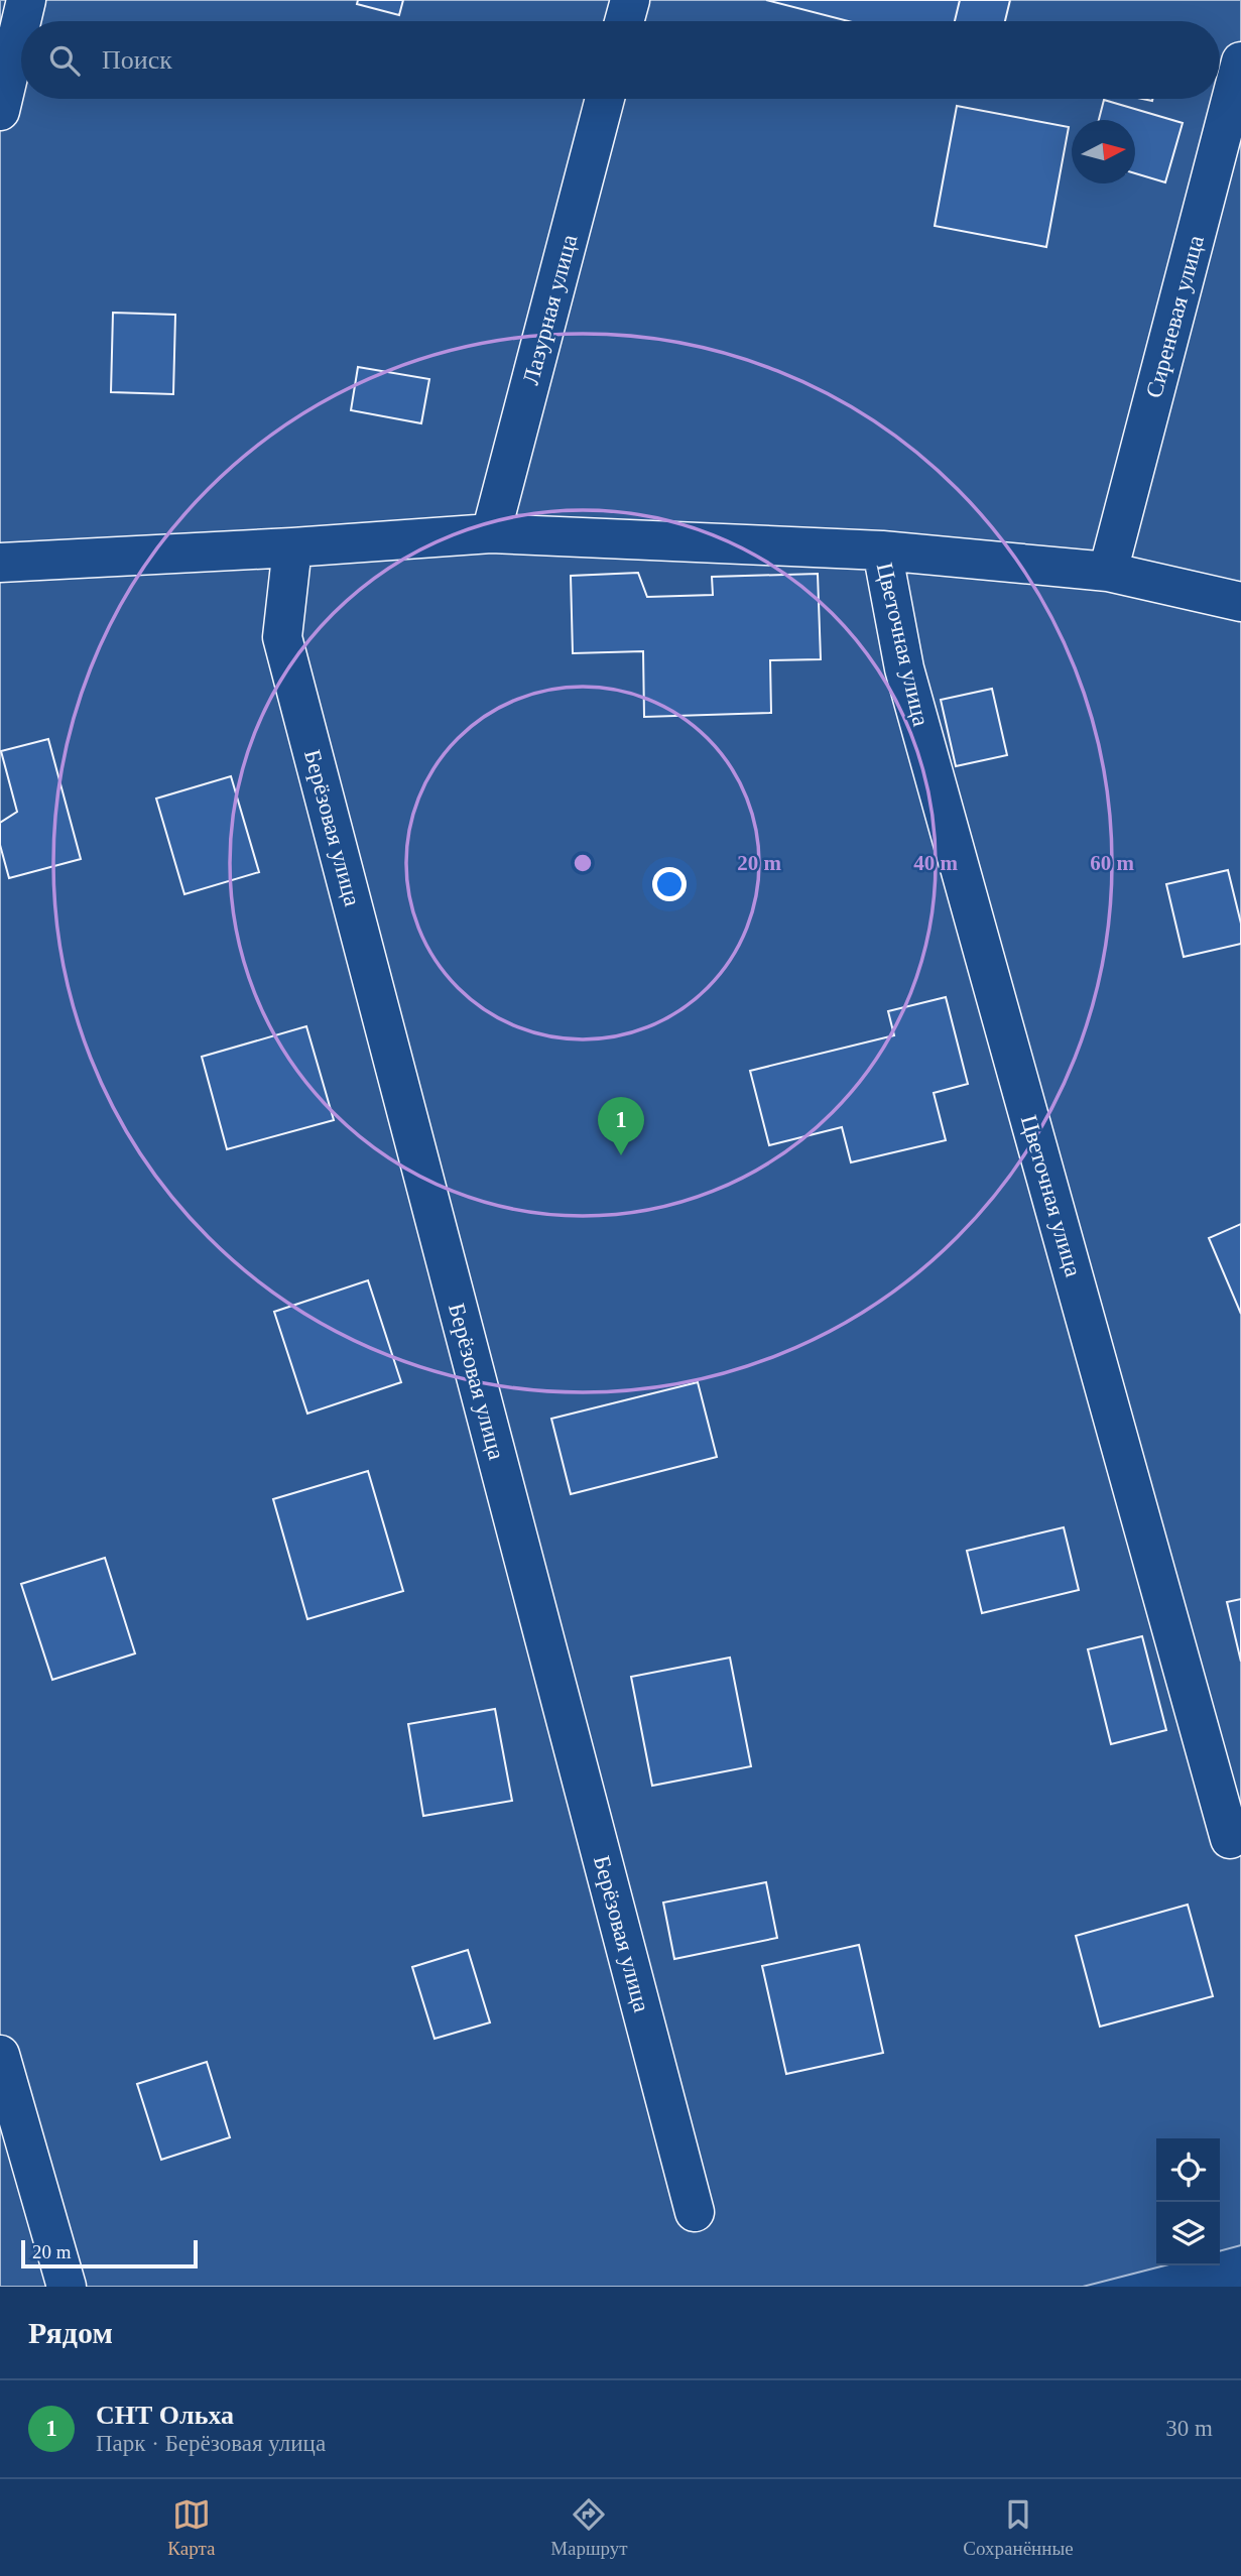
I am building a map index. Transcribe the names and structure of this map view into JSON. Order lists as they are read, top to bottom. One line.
{"streets":{"street":["Лазурная улица","Сиреневая улица","Цветочная улица","Берёзовая улица"]},"scale_bar":"20 m","north":"right","page":{"search":"Поиск","pins":"1","scale":"20 m","heading":"Рядом","list":[{"mark":"1","name":"СНТ Ольха","note":"Парк · Берёзовая улица","value":"30 m"}],"nav":["Карта","Маршрут","Сохранённые"]},"rings":["20 m","40 m","60 m"]}
